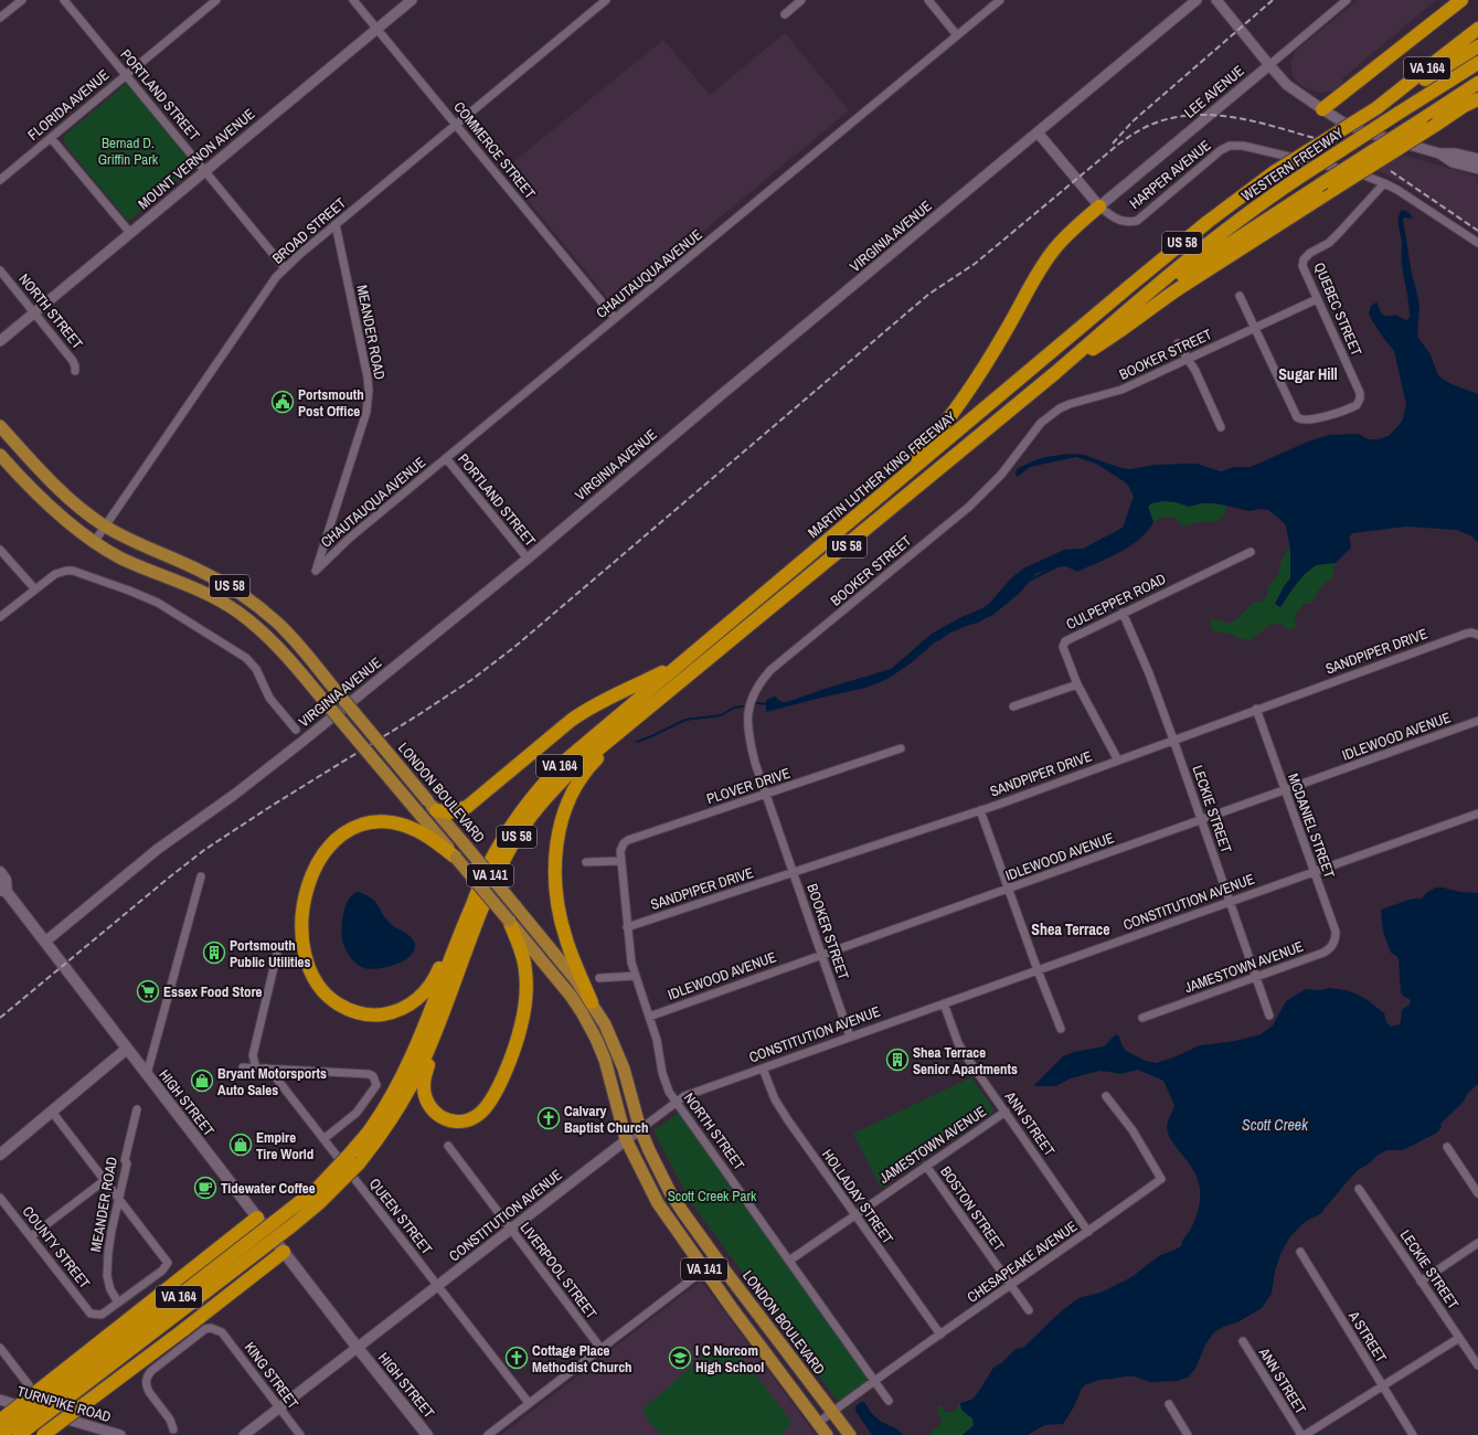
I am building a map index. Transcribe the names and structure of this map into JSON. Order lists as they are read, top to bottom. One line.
{"streets":{"highway":["VA 164","WESTERN FREEWAY","US 58","MARTIN LUTHER KING FREEWAY"],"main road":["LONDON BOULEVARD","VA 141","HIGH STREET"],"street":["LEE AVENUE","PORTLAND STREET","FLORIDA AVENUE","COMMERCE STREET","MOUNT VERNON AVENUE","HARPER AVENUE","BROAD STREET","VIRGINIA AVENUE","CHAUTAUQUA AVENUE","QUEBEC STREET","NORTH STREET","MEANDER ROAD","BOOKER STREET","CULPEPPER ROAD","SANDPIPER DRIVE","IDLEWOOD AVENUE","PLOVER DRIVE","LECKIE STREET","MCDANIEL STREET","CONSTITUTION AVENUE","JAMESTOWN AVENUE","ANN STREET","HOLLADAY STREET","BOSTON STREET","QUEEN STREET","COUNTY STREET","CHESAPEAKE AVENUE","LIVERPOOL STREET","A STREET","KING STREET","TURNPIKE ROAD"]},"crossings":[["VA 164","US 58"],["VA 164","MARTIN LUTHER KING FREEWAY"],["LEE AVENUE","HARPER AVENUE"],["PORTLAND STREET","FLORIDA AVENUE"],["PORTLAND STREET","MOUNT VERNON AVENUE"],["PORTLAND STREET","BROAD STREET"],["PORTLAND STREET","VIRGINIA AVENUE"],["PORTLAND STREET","CHAUTAUQUA AVENUE"],["COMMERCE STREET","MOUNT VERNON AVENUE"],["COMMERCE STREET","BROAD STREET"],["COMMERCE STREET","CHAUTAUQUA AVENUE"],["MOUNT VERNON AVENUE","NORTH STREET"],["WESTERN FREEWAY","US 58"],["HARPER AVENUE","QUEBEC STREET"],["BROAD STREET","US 58"],["BROAD STREET","MEANDER ROAD"],["BROAD STREET","LONDON BOULEVARD"],["VIRGINIA AVENUE","HIGH STREET"],["US 58","MARTIN LUTHER KING FREEWAY"],["US 58","LONDON BOULEVARD"],["US 58","VA 141"],["CHAUTAUQUA AVENUE","MEANDER ROAD"],["QUEBEC STREET","BOOKER STREET"],["NORTH STREET","SANDPIPER DRIVE"],["NORTH STREET","IDLEWOOD AVENUE"],["NORTH STREET","PLOVER DRIVE"],["NORTH STREET","CONSTITUTION AVENUE"],["NORTH STREET","JAMESTOWN AVENUE"],["NORTH STREET","CHESAPEAKE AVENUE"],["MEANDER ROAD","COUNTY STREET"],["BOOKER STREET","SANDPIPER DRIVE"],["BOOKER STREET","IDLEWOOD AVENUE"],["BOOKER STREET","PLOVER DRIVE"],["BOOKER STREET","CONSTITUTION AVENUE"],["CULPEPPER ROAD","SANDPIPER DRIVE"],["CULPEPPER ROAD","LECKIE STREET"],["SANDPIPER DRIVE","LECKIE STREET"],["SANDPIPER DRIVE","MCDANIEL STREET"],["IDLEWOOD AVENUE","LECKIE STREET"],["IDLEWOOD AVENUE","MCDANIEL STREET"],["LONDON BOULEVARD","CONSTITUTION AVENUE"],["LONDON BOULEVARD","CHESAPEAKE AVENUE"],["LECKIE STREET","CONSTITUTION AVENUE"],["LECKIE STREET","JAMESTOWN AVENUE"],["MCDANIEL STREET","CONSTITUTION AVENUE"],["MCDANIEL STREET","JAMESTOWN AVENUE"],["VA 141","CONSTITUTION AVENUE"],["VA 141","CHESAPEAKE AVENUE"],["CONSTITUTION AVENUE","HIGH STREET"],["CONSTITUTION AVENUE","ANN STREET"],["CONSTITUTION AVENUE","HOLLADAY STREET"],["CONSTITUTION AVENUE","QUEEN STREET"],["CONSTITUTION AVENUE","LIVERPOOL STREET"],["CONSTITUTION AVENUE","KING STREET"],["JAMESTOWN AVENUE","ANN STREET"],["JAMESTOWN AVENUE","HOLLADAY STREET"],["JAMESTOWN AVENUE","BOSTON STREET"],["ANN STREET","CHESAPEAKE AVENUE"],["HOLLADAY STREET","CHESAPEAKE AVENUE"],["BOSTON STREET","CHESAPEAKE AVENUE"]],"districts":["Sugar Hill","Shea Terrace"],"water":["Scott Creek"],"parks":["Bernad D. Griffin Park","Scott Creek Park"],"places":{"public building":["Portsmouth Post Office"],"building":["Portsmouth Public Utilities","Shea Terrace Senior Apartments"],"supermarket":["Essex Food Store"],"shop":["Bryant Motorsports Auto Sales","Empire Tire World"],"church":["Calvary Baptist Church","Cottage Place Methodist Church"],"cafe":["Tidewater Coffee"],"school or university":["I C Norcom High School"]}}
